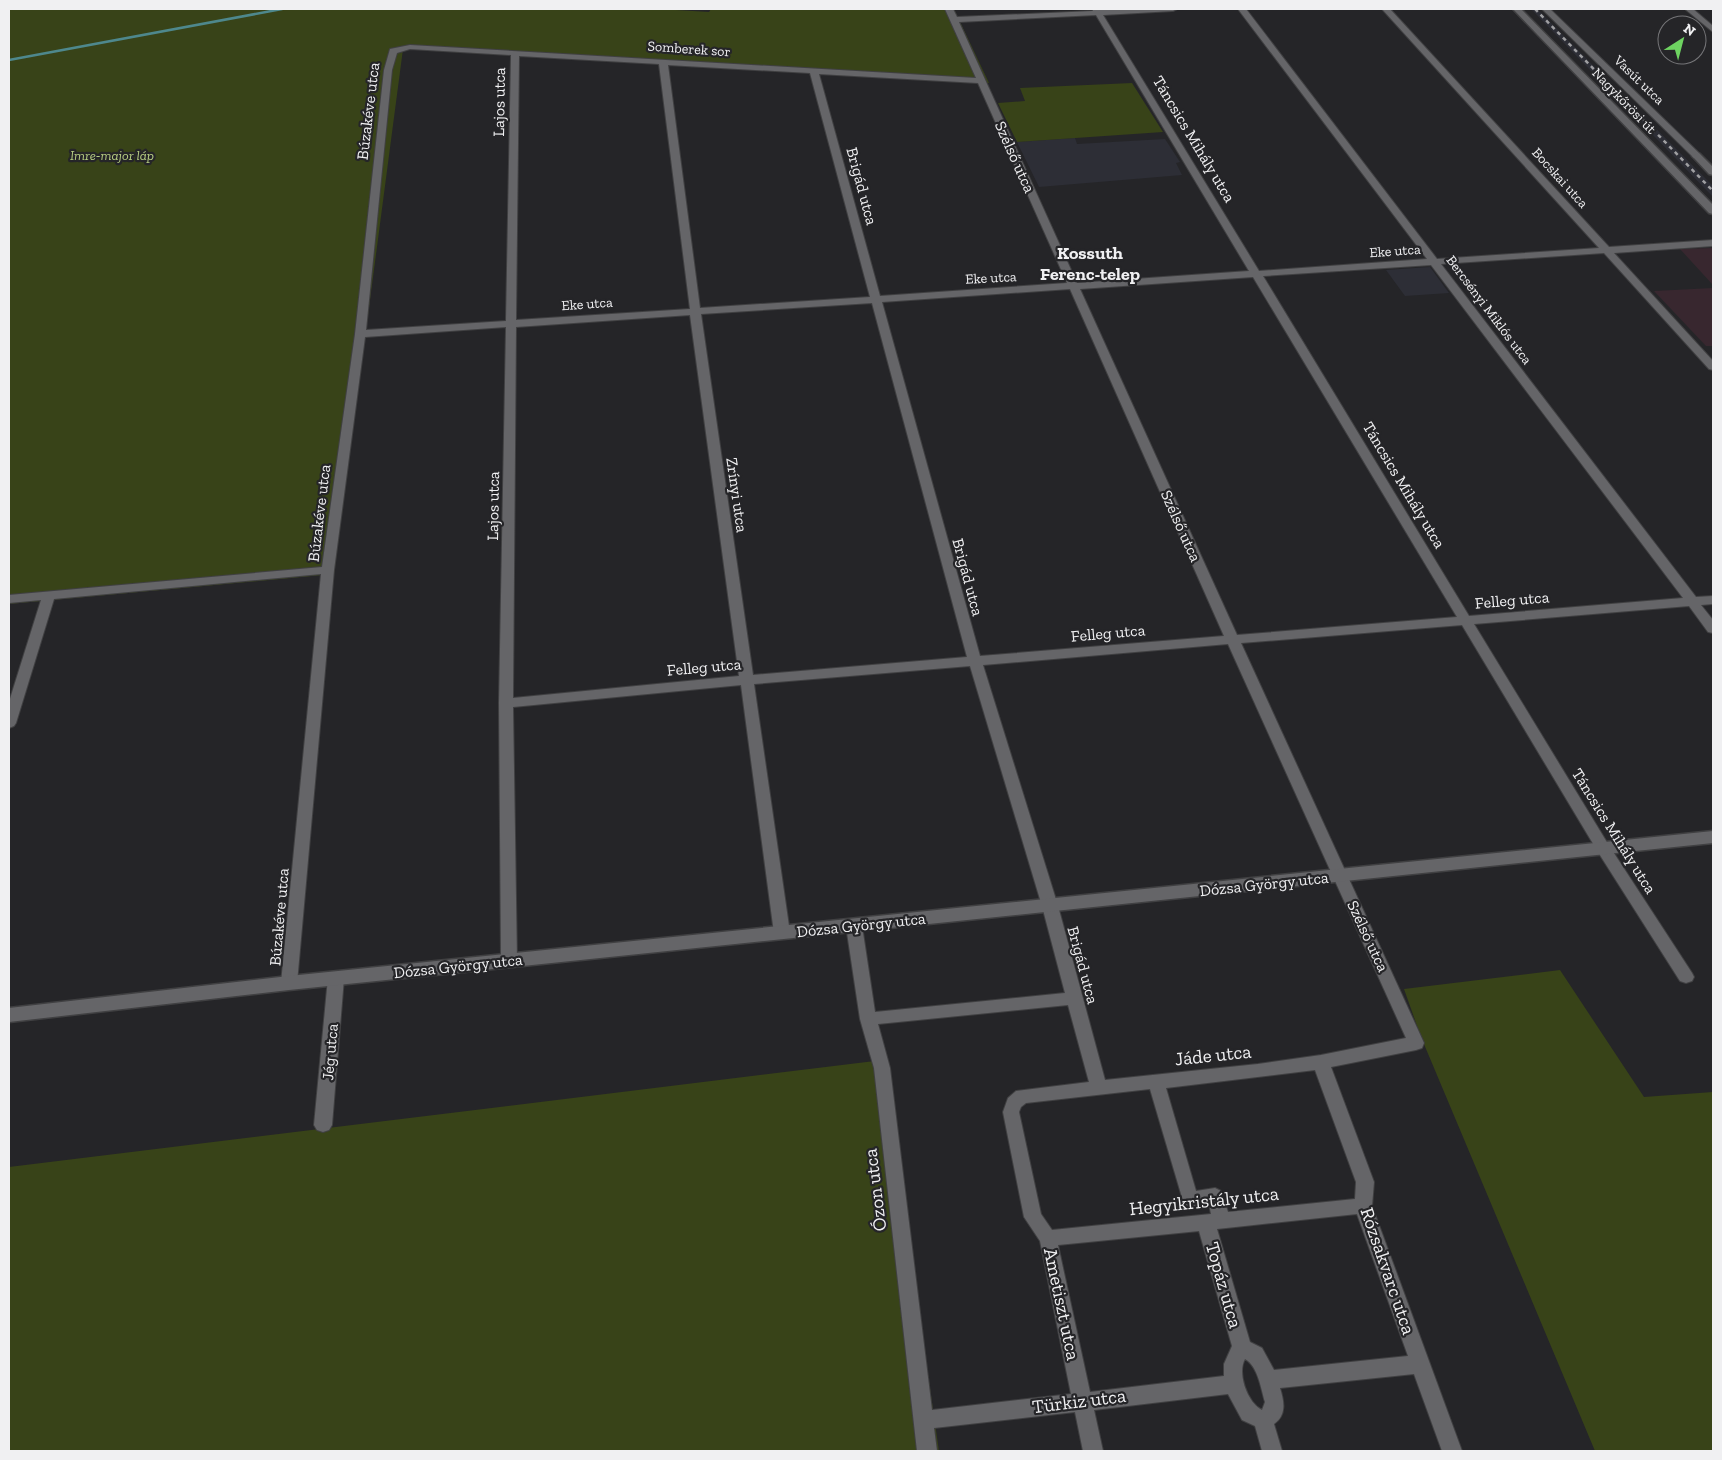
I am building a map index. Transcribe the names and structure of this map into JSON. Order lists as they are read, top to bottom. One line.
{"streets":{"street":["Somberek sor","Vasút utca","Nagykőrösi út","Lajos utca","Búzakéve utca","Táncsics Mihály utca","Szélső utca","Bocskai utca","Brigád utca","Eke utca","Bercsényi Miklós utca","Zrínyi utca","Felleg utca","Dózsa György utca","Jég utca","Jáde utca","Ózon utca","Hegyikristály utca","Rózsakvarc utca","Topáz utca","Ametiszt utca","Türkiz utca"]},"crossings":[["Somberek sor","Lajos utca"],["Somberek sor","Búzakéve utca"],["Somberek sor","Szélső utca"],["Somberek sor","Brigád utca"],["Somberek sor","Zrínyi utca"],["Lajos utca","Eke utca"],["Lajos utca","Felleg utca"],["Lajos utca","Dózsa György utca"],["Búzakéve utca","Eke utca"],["Búzakéve utca","Dózsa György utca"],["Táncsics Mihály utca","Eke utca"],["Táncsics Mihály utca","Felleg utca"],["Táncsics Mihály utca","Dózsa György utca"],["Szélső utca","Eke utca"],["Szélső utca","Felleg utca"],["Szélső utca","Dózsa György utca"],["Szélső utca","Jáde utca"],["Bocskai utca","Eke utca"],["Brigád utca","Eke utca"],["Brigád utca","Felleg utca"],["Brigád utca","Dózsa György utca"],["Brigád utca","Jáde utca"],["Eke utca","Bercsényi Miklós utca"],["Eke utca","Zrínyi utca"],["Bercsényi Miklós utca","Felleg utca"],["Zrínyi utca","Felleg utca"],["Zrínyi utca","Dózsa György utca"],["Dózsa György utca","Jég utca"],["Dózsa György utca","Ózon utca"],["Jáde utca","Rózsakvarc utca"],["Jáde utca","Topáz utca"],["Jáde utca","Ametiszt utca"],["Ózon utca","Türkiz utca"],["Hegyikristály utca","Rózsakvarc utca"],["Hegyikristály utca","Topáz utca"],["Hegyikristály utca","Ametiszt utca"],["Topáz utca","Türkiz utca"],["Ametiszt utca","Türkiz utca"]],"districts":["Kossuth Ferenc-telep"],"parks":["Imre-major láp"],"north":"top right"}
